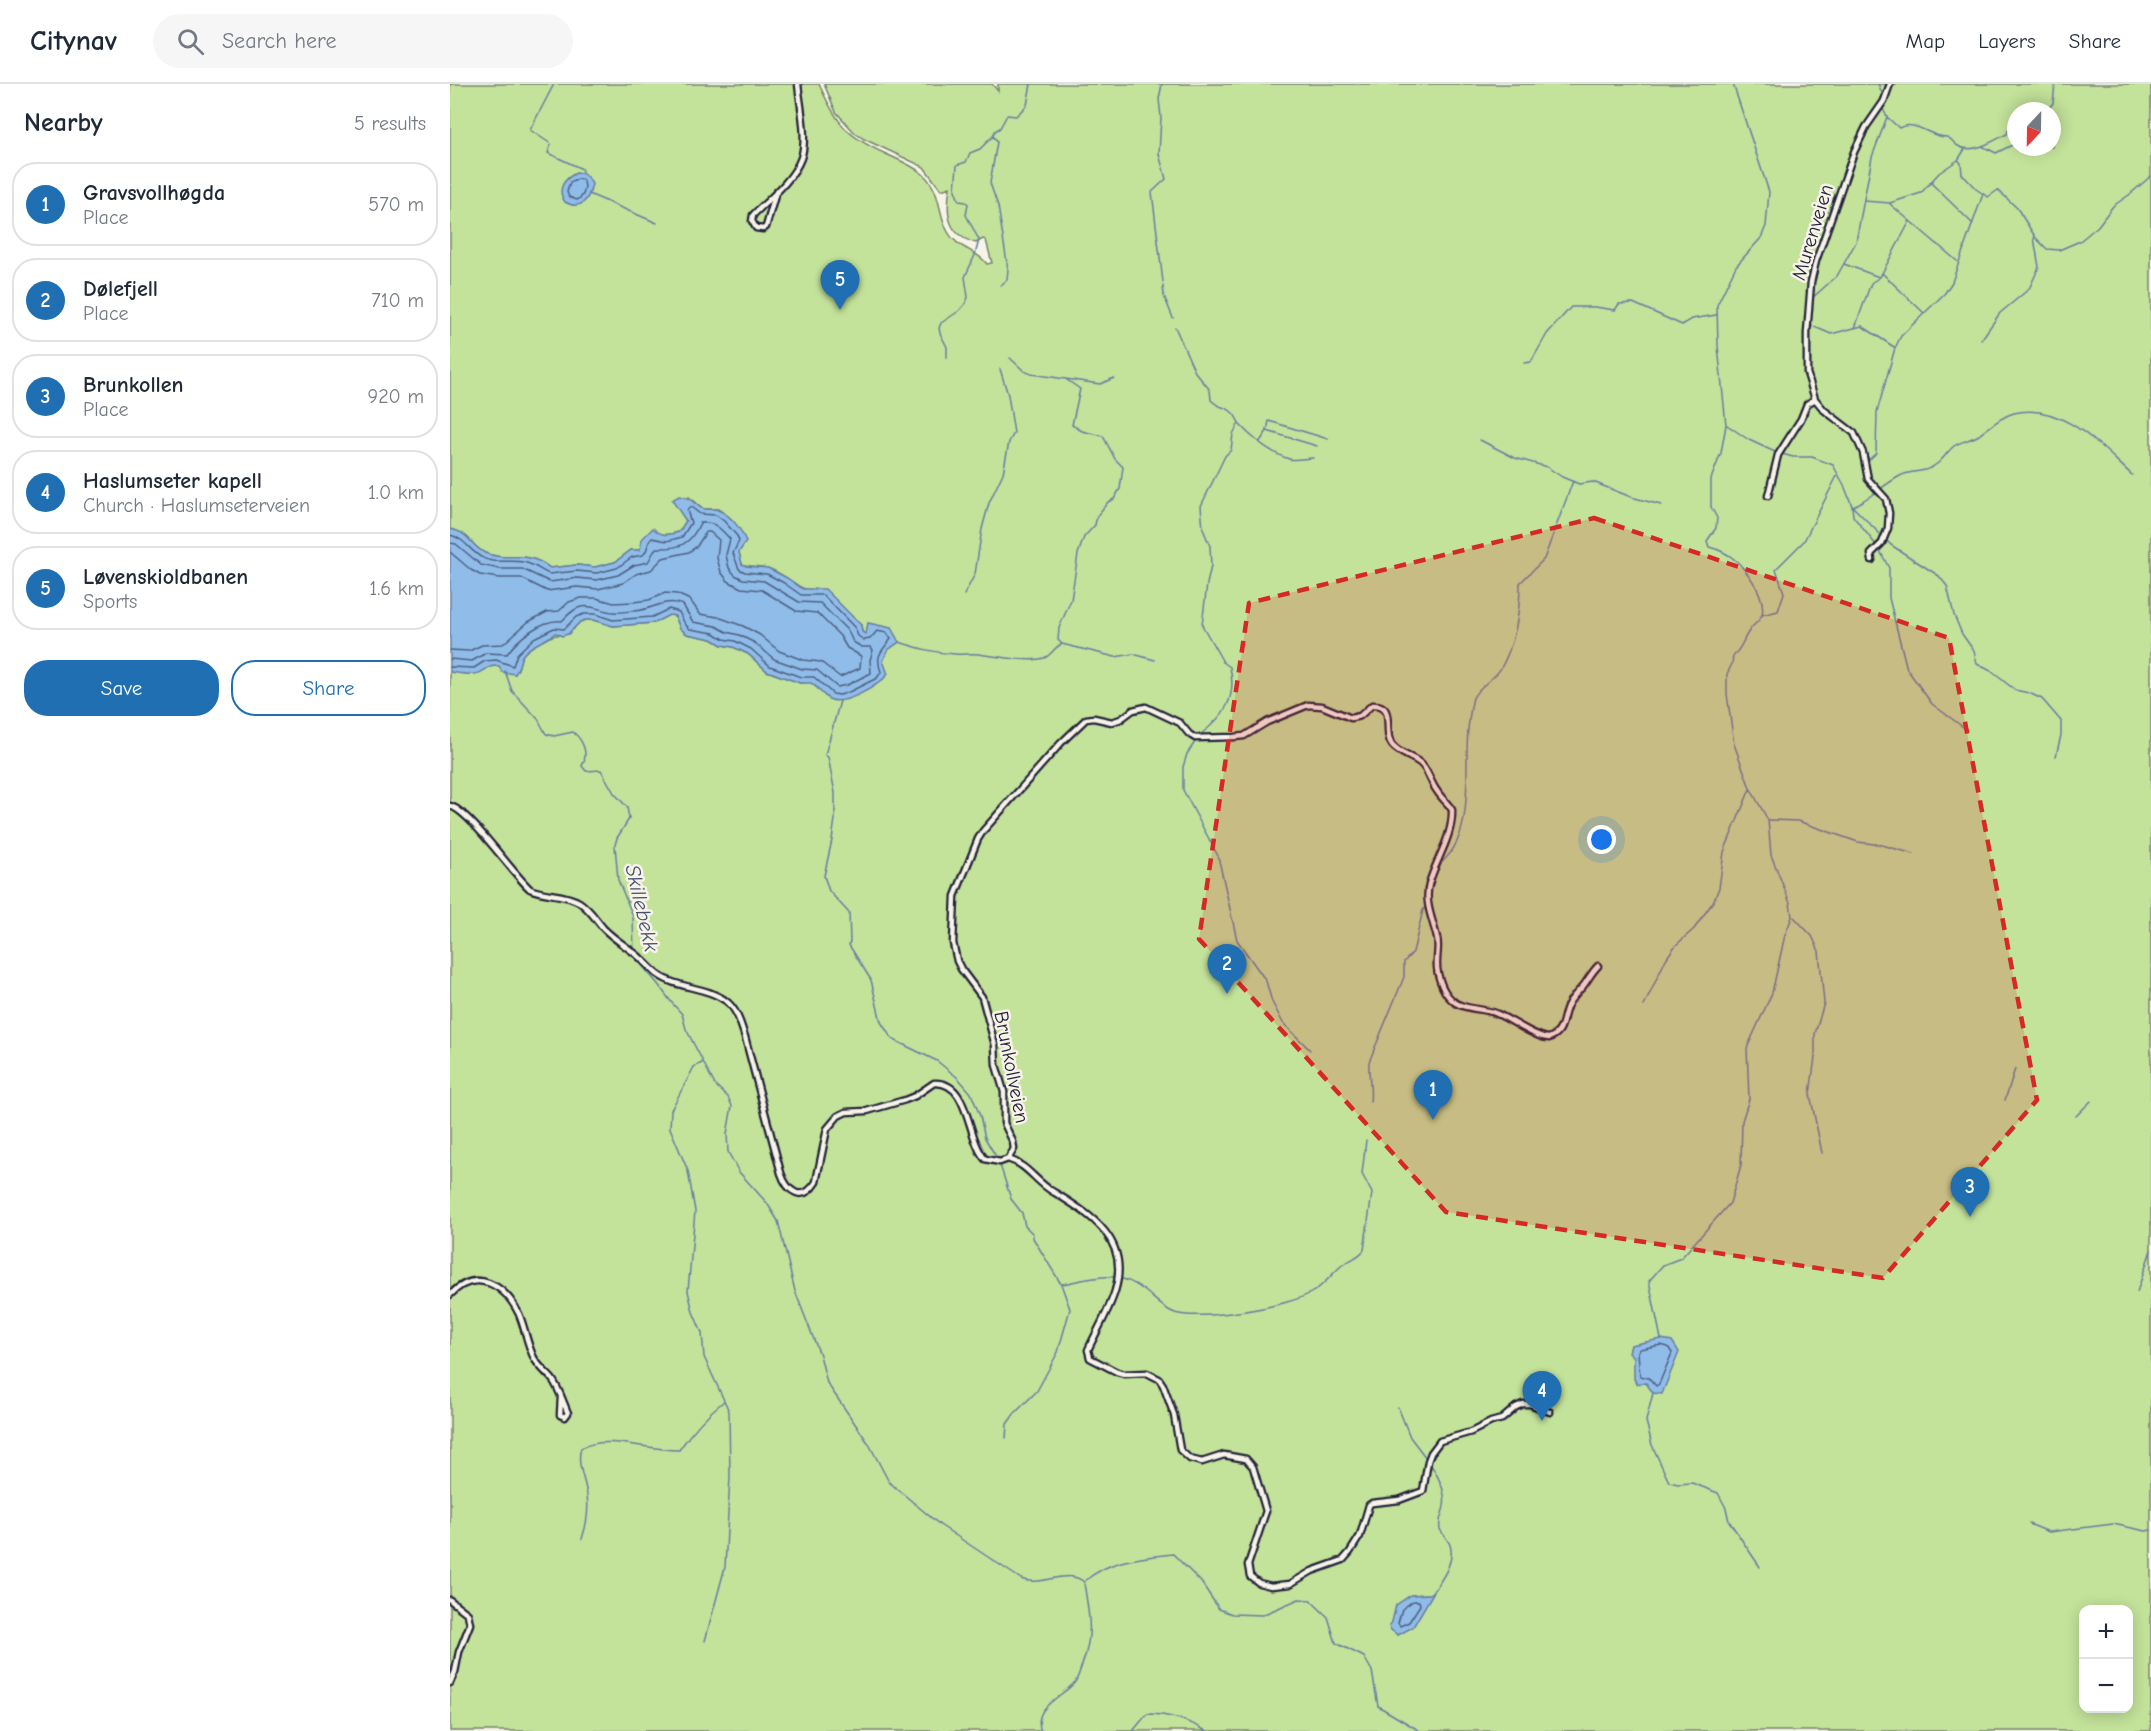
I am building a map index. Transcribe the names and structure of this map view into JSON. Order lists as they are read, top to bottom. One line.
{"streets":{"street":["Murenveien","Brunkollveien"]},"water":["Skillebekk"],"north":"bottom","page":{"header":"Citynav","search":"Search here","nav":["Map","Layers","Share"],"heading":["Nearby","5 results"],"list":[{"mark":"1","name":"Gravsvollhøgda","note":"Place","value":"570 m"},{"mark":"2","name":"Dølefjell","note":"Place","value":"710 m"},{"mark":"3","name":"Brunkollen","note":"Place","value":"920 m"},{"mark":"4","name":"Haslumseter kapell","note":"Church · Haslumseterveien","value":"1.0 km"},{"mark":"5","name":"Løvenskioldbanen","note":"Sports","value":"1.6 km"}],"pins":["5","2","1","3","4"],"buttons":["Save","Share"],"map_buttons":["+","−"]}}
